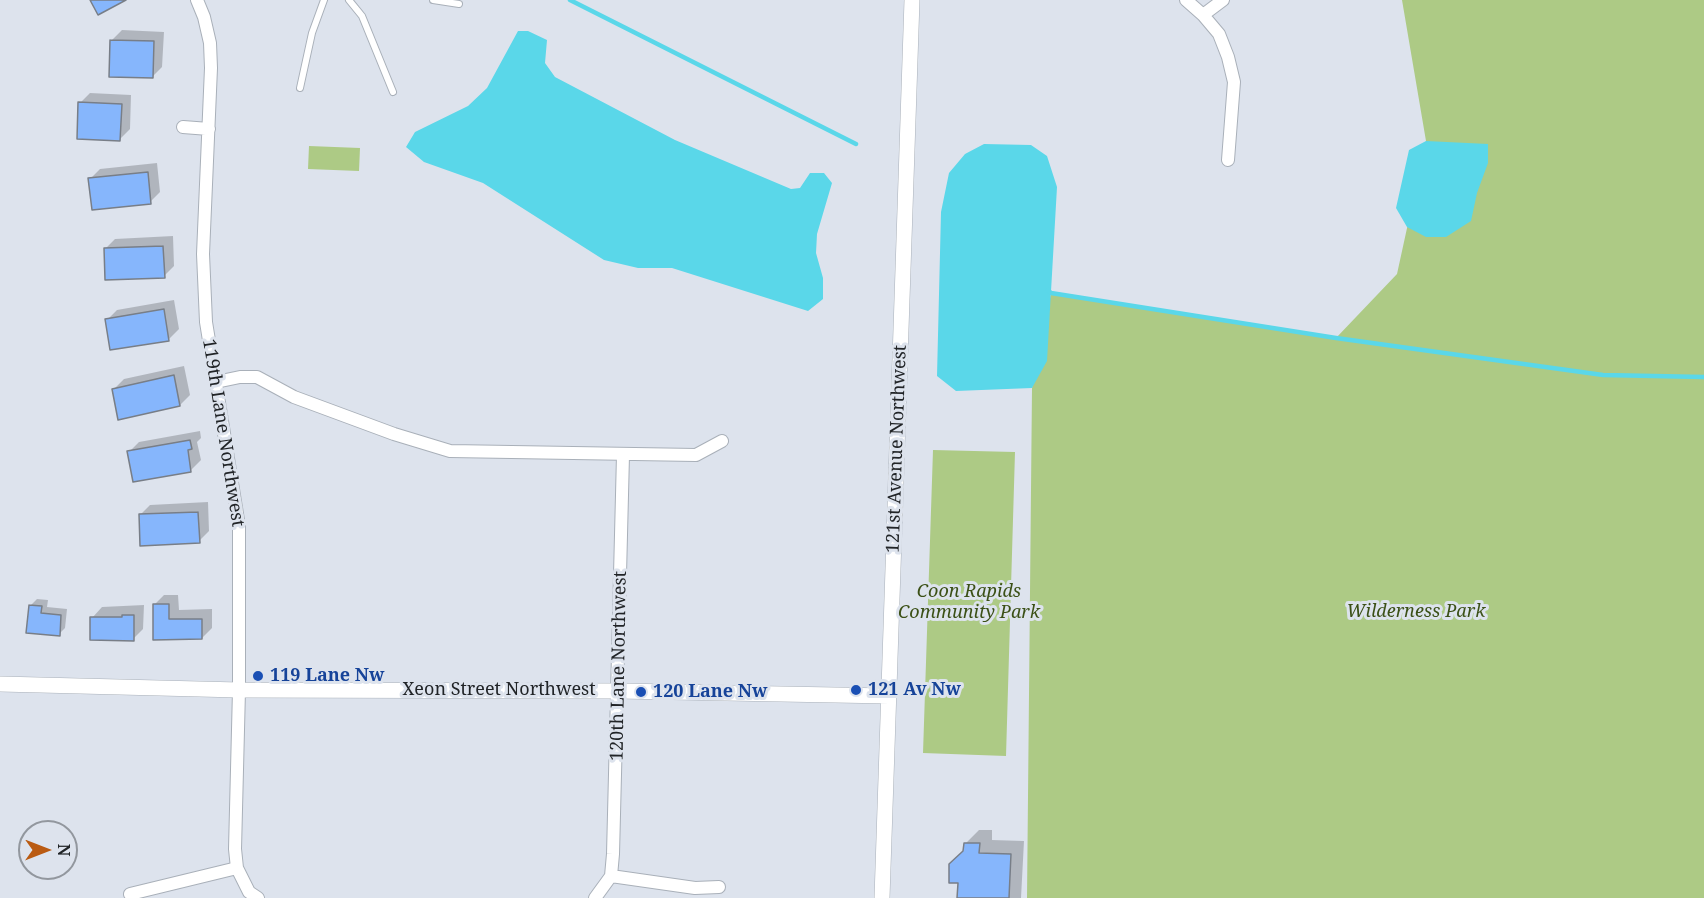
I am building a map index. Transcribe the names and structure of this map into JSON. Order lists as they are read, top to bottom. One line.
{"streets":{"street":["119th Lane Northwest","121st Avenue Northwest","120th Lane Northwest","Xeon Street Northwest"]},"crossings":[["119th Lane Northwest","Xeon Street Northwest"],["121st Avenue Northwest","Xeon Street Northwest"],["120th Lane Northwest","Xeon Street Northwest"]],"parks":["Coon Rapids Community Park","Wilderness Park"],"places":["119 Lane Nw","121 Av Nw","120 Lane Nw"],"north":"right"}
